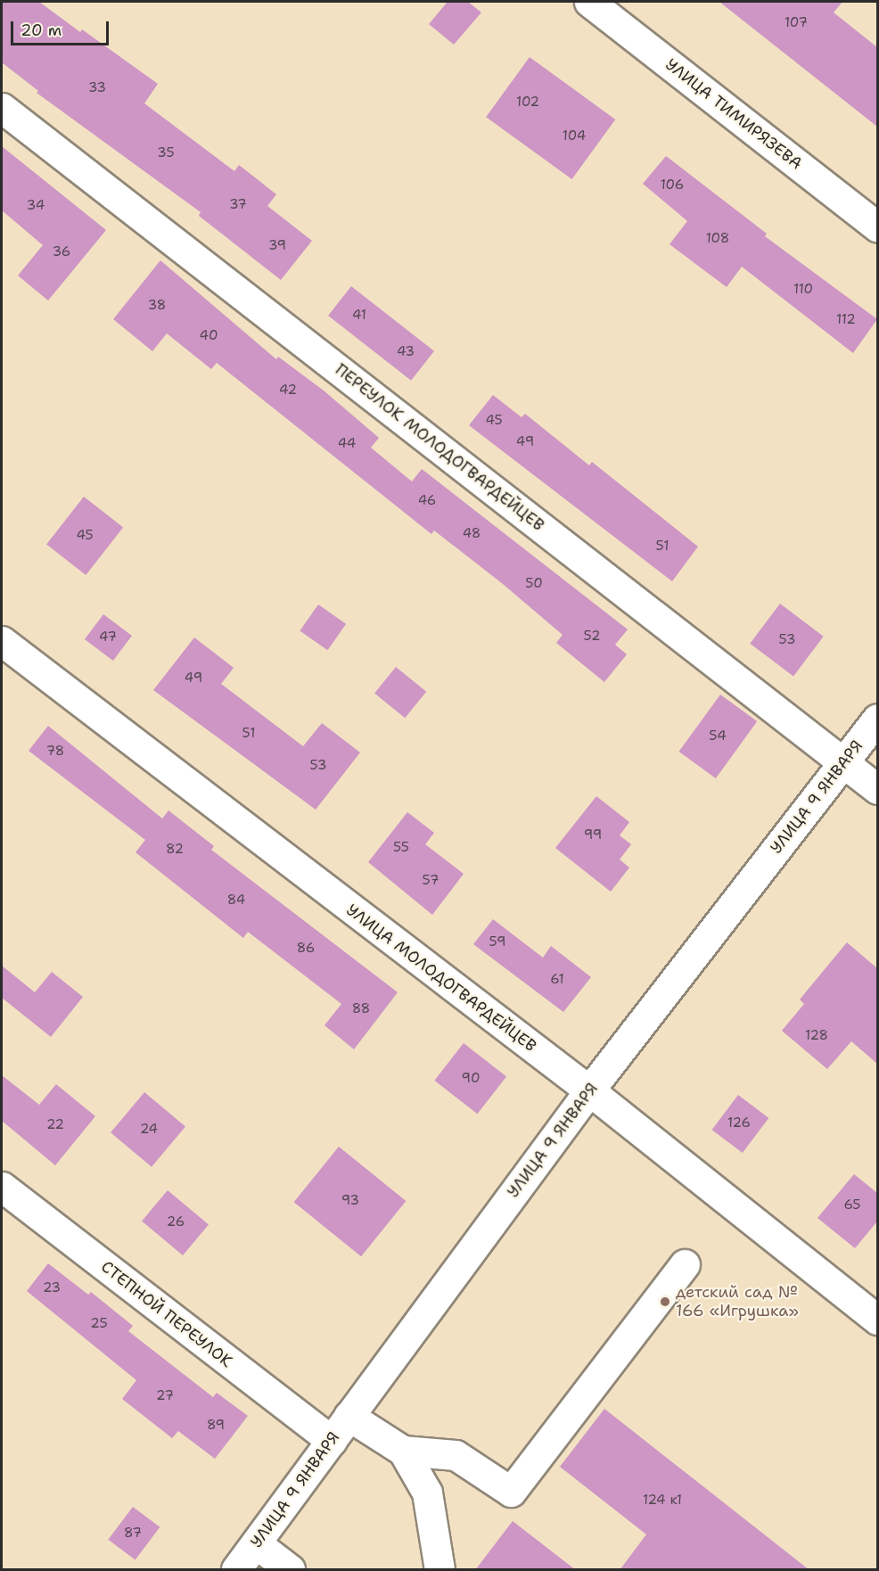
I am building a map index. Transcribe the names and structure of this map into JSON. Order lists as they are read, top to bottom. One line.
{"streets":{"street":["УЛИЦА ТИМИРЯЗЕВА","ПЕРЕУЛОК МОЛОДОГВАРДЕЙЦЕВ","УЛИЦА 9 ЯНВАРЯ","УЛИЦА МОЛОДОГВАРДЕЙЦЕВ","СТЕПНОЙ ПЕРЕУЛОК"]},"crossings":[["ПЕРЕУЛОК МОЛОДОГВАРДЕЙЦЕВ","УЛИЦА 9 ЯНВАРЯ"],["УЛИЦА 9 ЯНВАРЯ","УЛИЦА МОЛОДОГВАРДЕЙЦЕВ"],["УЛИЦА 9 ЯНВАРЯ","СТЕПНОЙ ПЕРЕУЛОК"]],"places":["детский сад № 166 «Игрушка»"],"house_numbers":["107","33","102","104","35","106","37","34","108","39","36","110","38","41","112","40","43","42","45","49","44","46","48","45","51","50","52","47","53","49","51","54","78","53","99","55","82","57","84","59","86","61","88","128","90","126","22","24","93","65","26","23","25","27","89","124 к1","87"],"scale_bar":"20 m"}
